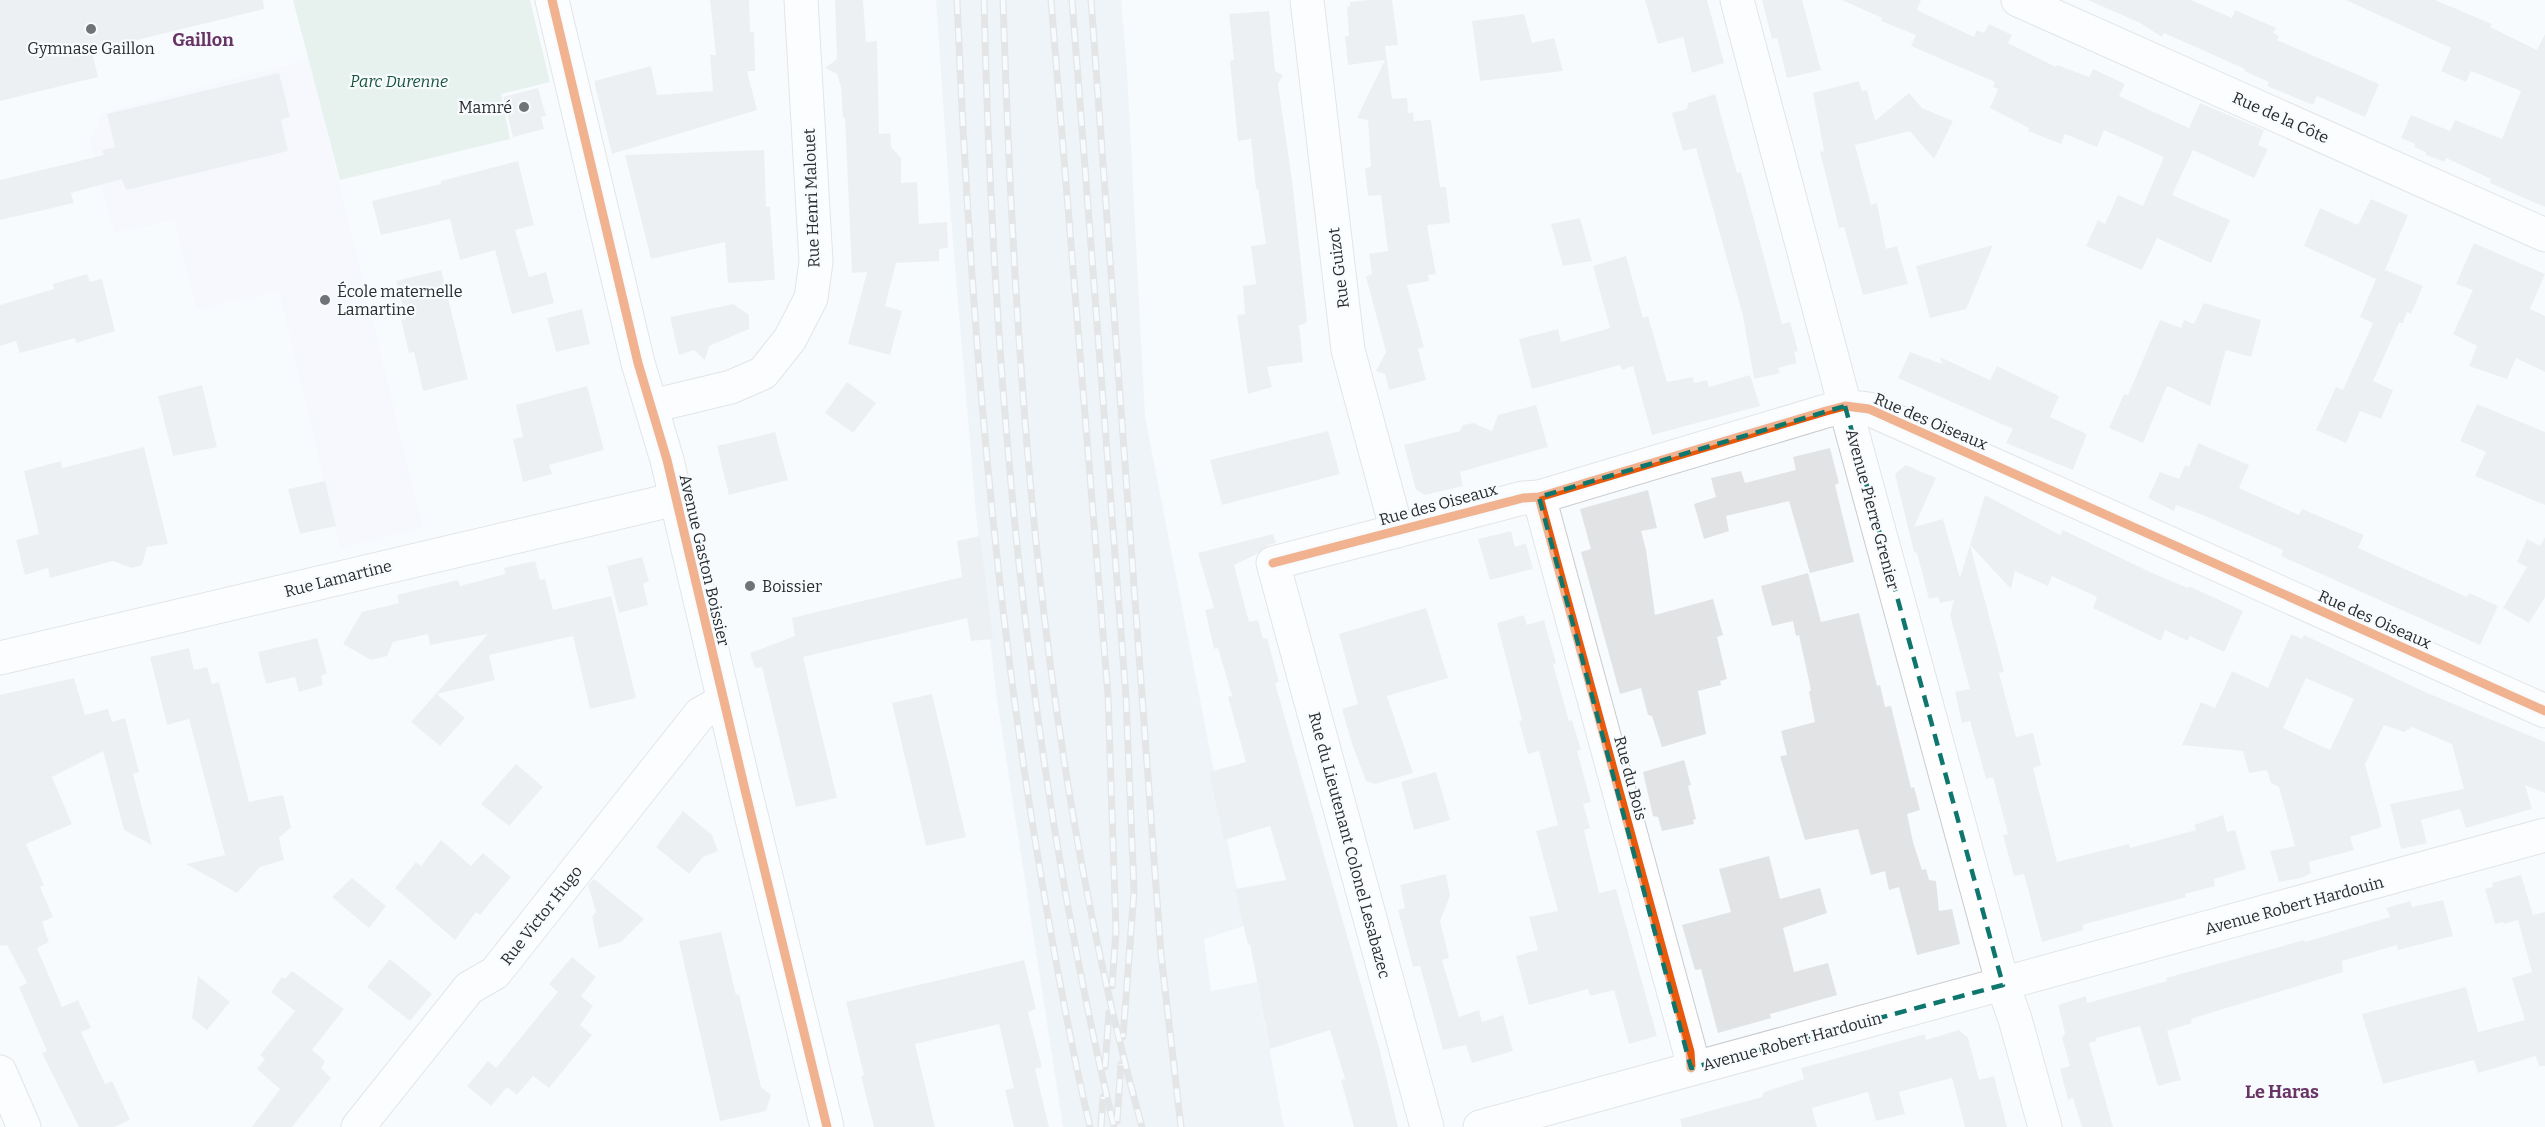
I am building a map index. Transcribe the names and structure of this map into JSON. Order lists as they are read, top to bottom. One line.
{"streets":{"street":["Rue de la Côte","Rue Henri Malouet","Rue Guizot","Rue des Oiseaux","Avenue Pierre Grenier","Avenue Gaston Boissier","Rue Lamartine","Rue du Bois","Rue du Lieutenant Colonel Lesabazec","Avenue Robert Hardouin","Rue Victor Hugo"]},"crossings":[["Rue Henri Malouet","Avenue Gaston Boissier"],["Rue Guizot","Rue des Oiseaux"],["Rue des Oiseaux","Avenue Pierre Grenier"],["Rue des Oiseaux","Rue du Bois"],["Rue des Oiseaux","Rue du Lieutenant Colonel Lesabazec"],["Avenue Pierre Grenier","Avenue Robert Hardouin"],["Avenue Gaston Boissier","Rue Lamartine"],["Avenue Gaston Boissier","Rue Victor Hugo"],["Rue du Bois","Avenue Robert Hardouin"]],"districts":["Gaillon","Le Haras"],"parks":["Parc Durenne"],"places":["Gymnase Gaillon","Mamré","École maternelle Lamartine","Boissier"]}
